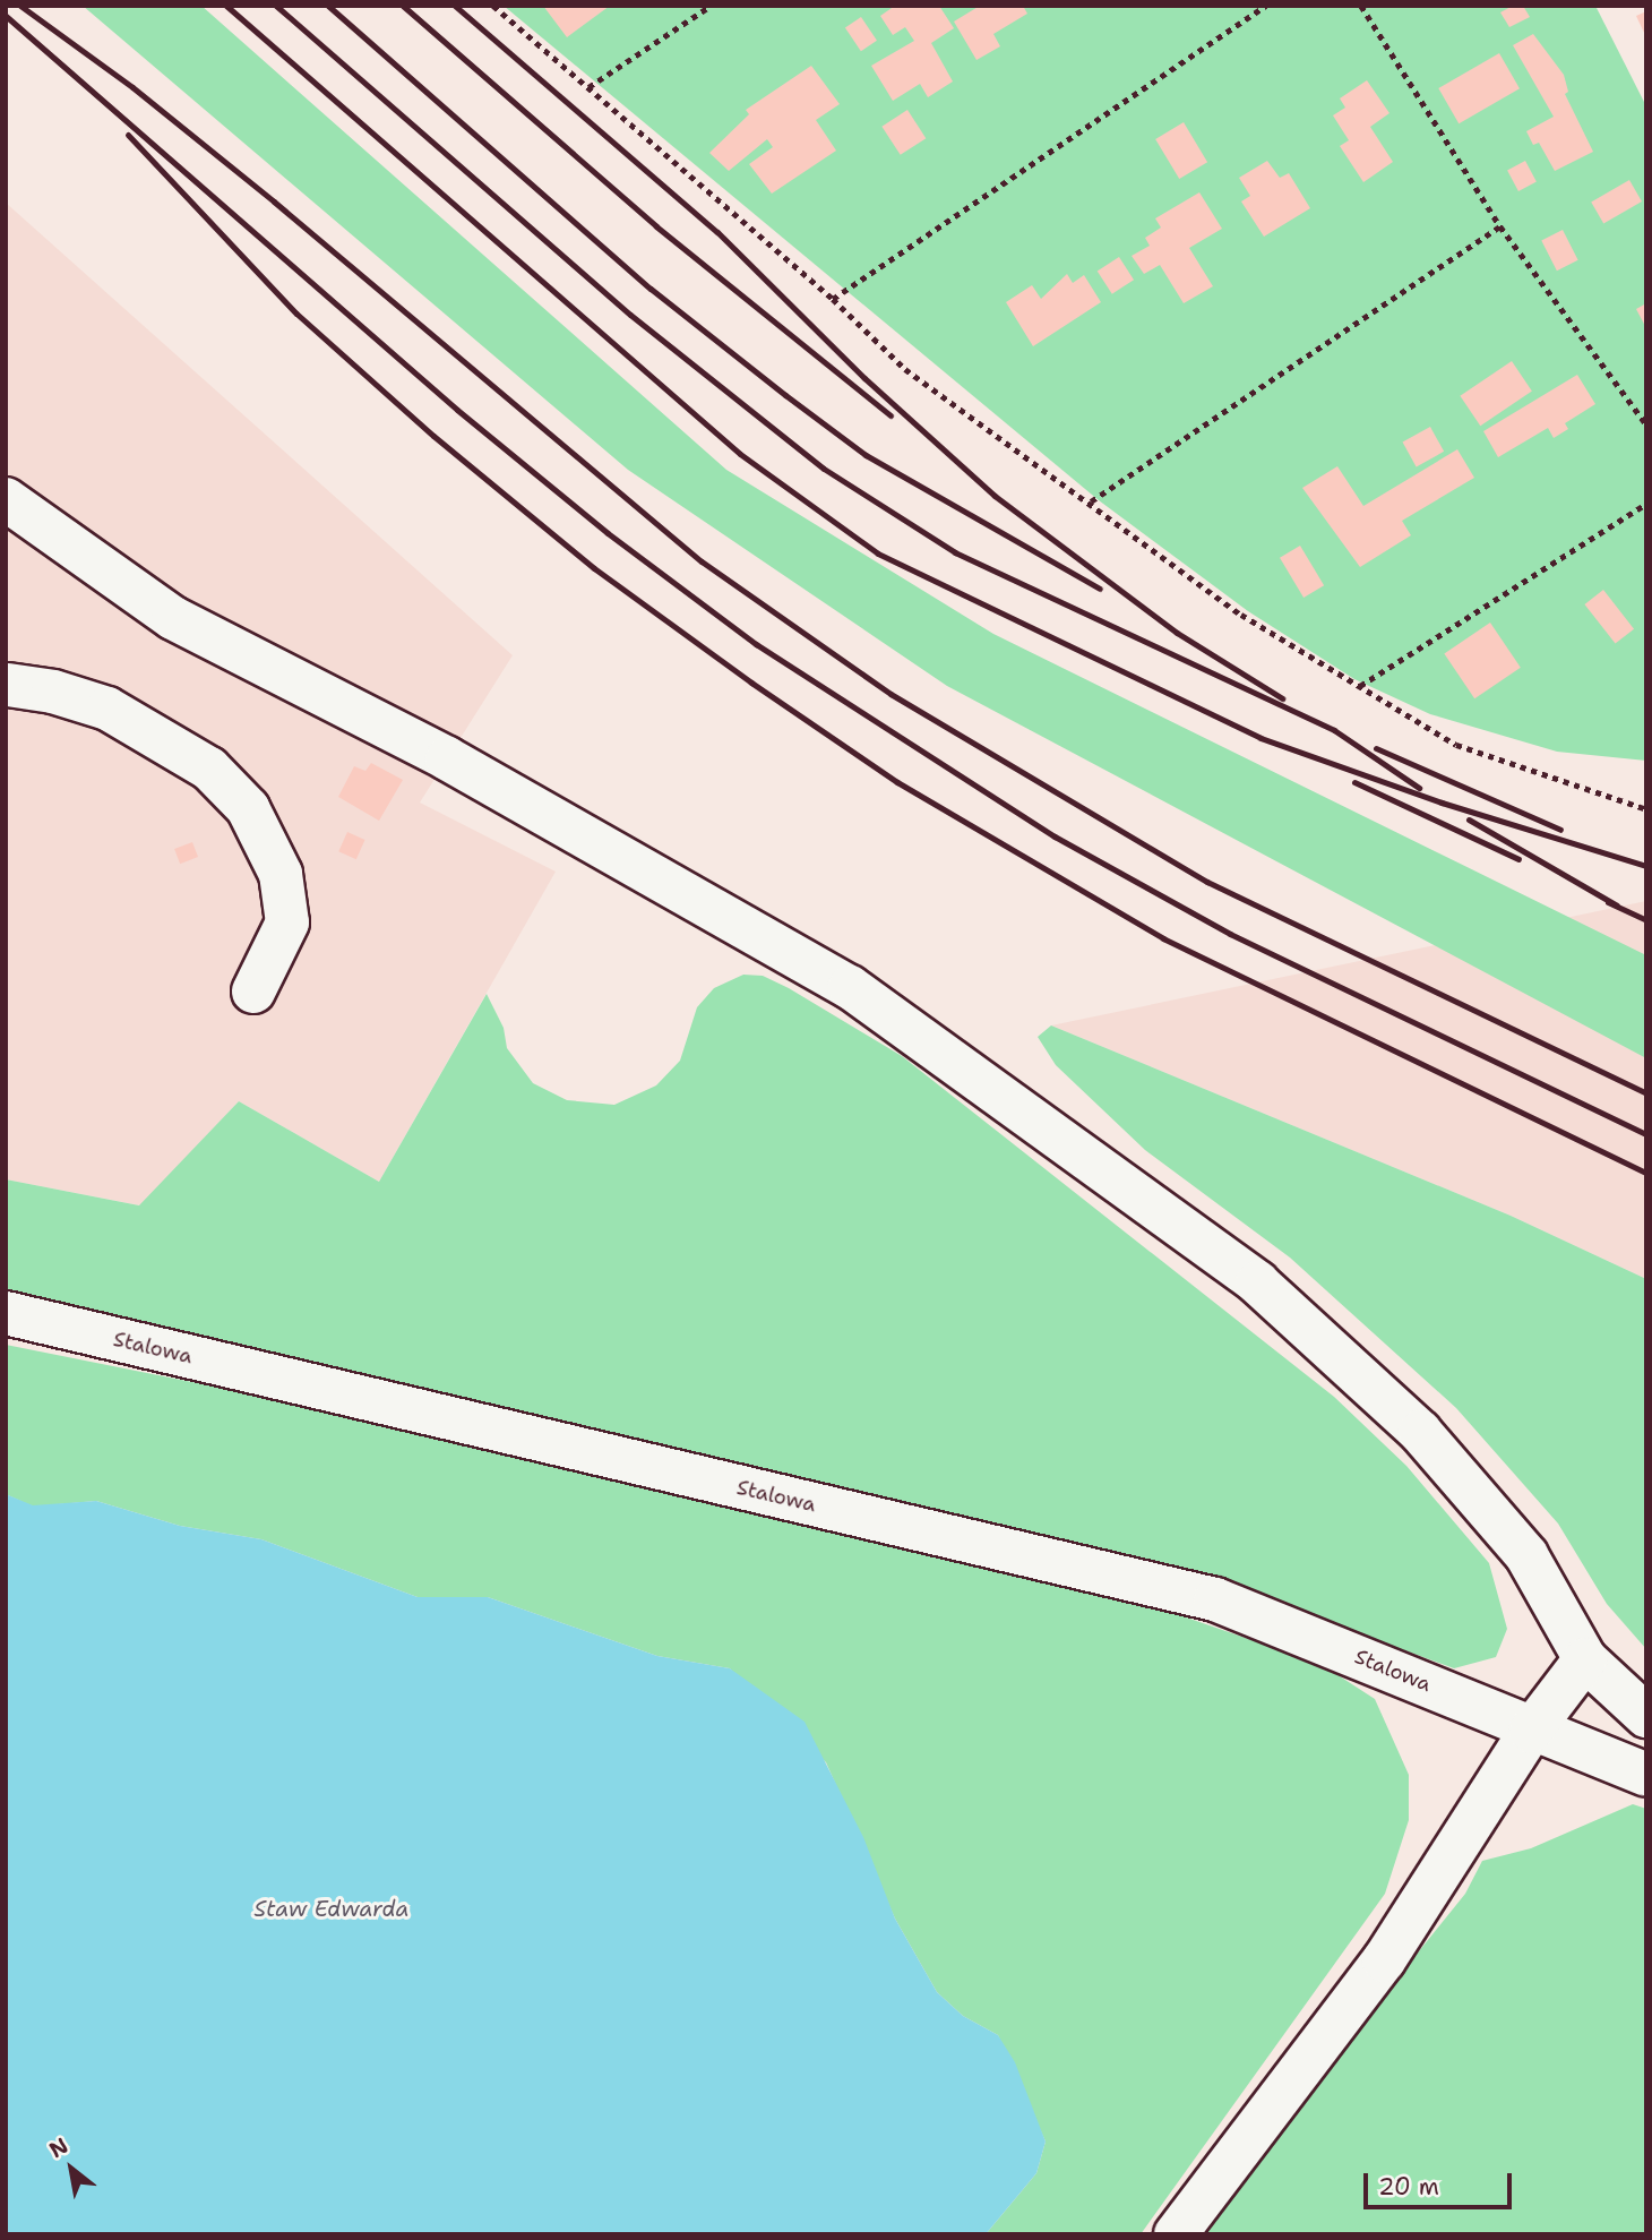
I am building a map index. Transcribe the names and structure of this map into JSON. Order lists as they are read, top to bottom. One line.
{"streets":{"street":["Stalowa"]},"water":["Staw Edwarda"],"scale_bar":"20 m","north":"top left"}
